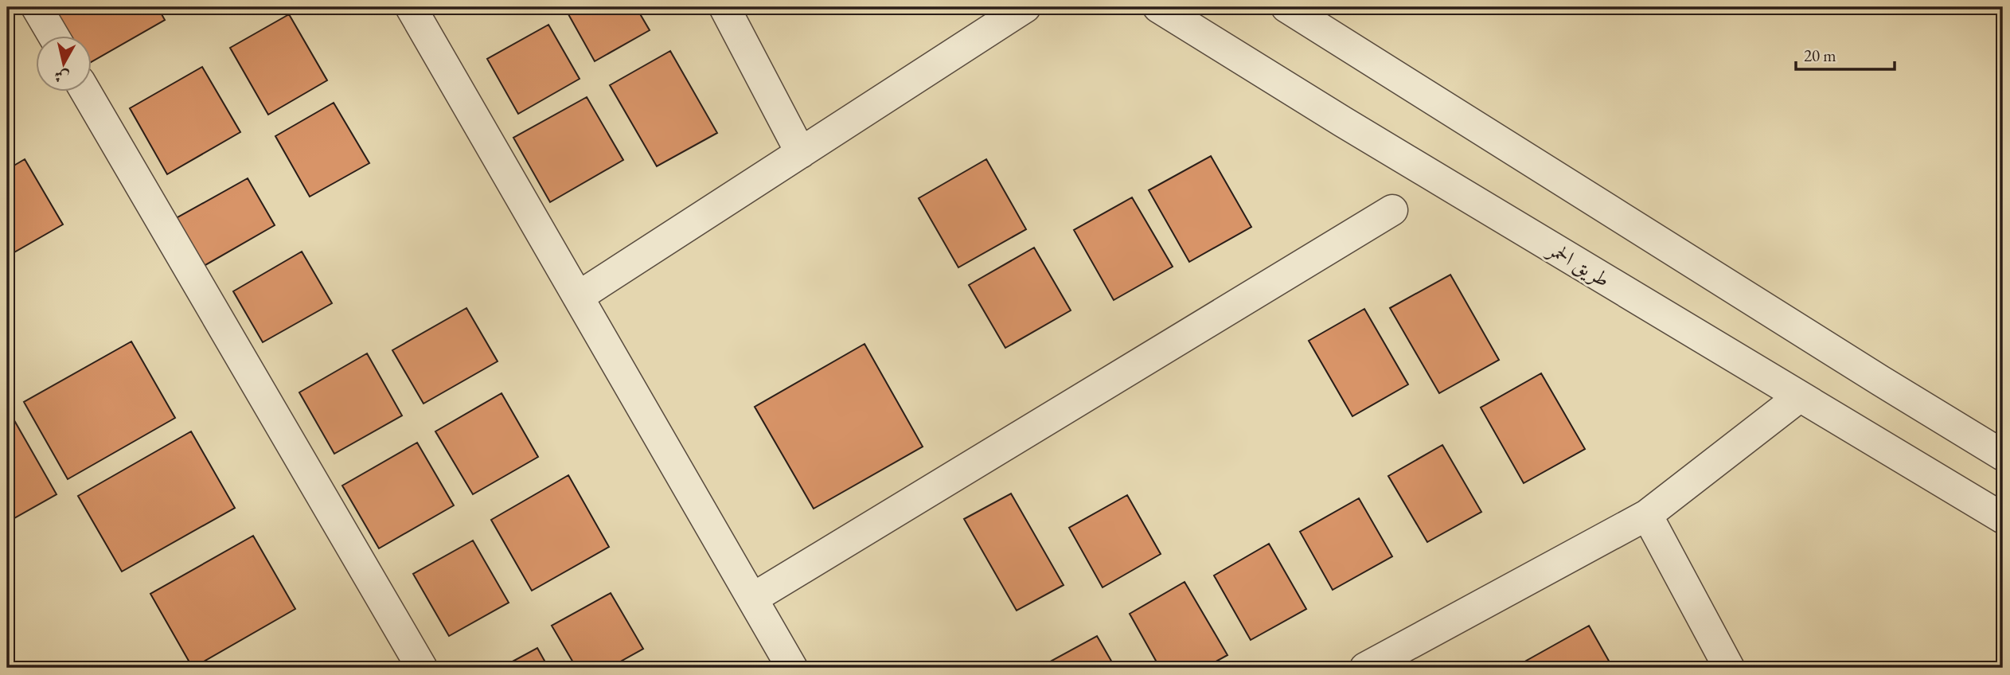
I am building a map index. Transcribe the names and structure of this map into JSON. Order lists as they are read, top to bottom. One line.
{"streets":{"street":["طريق الحمر"]},"scale_bar":"20 m","north":"bottom"}
